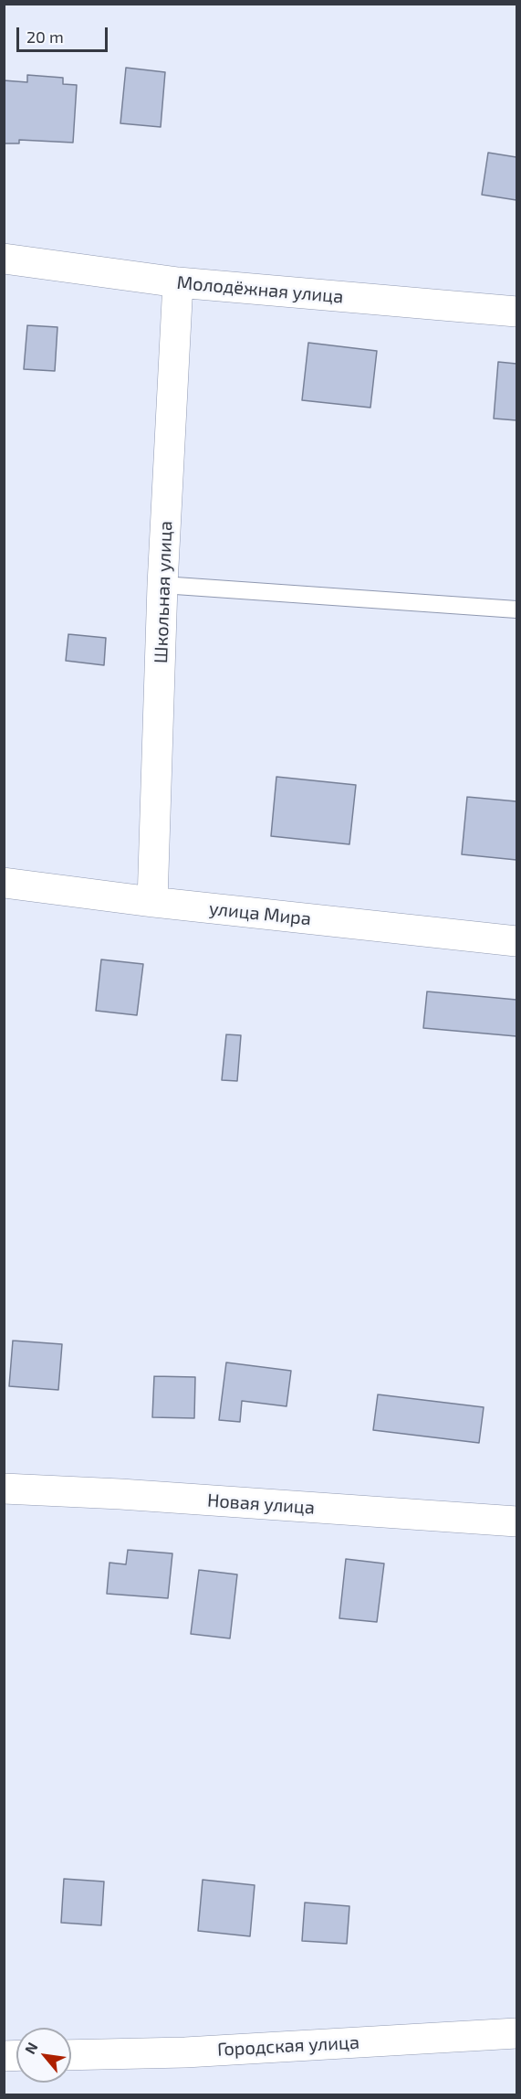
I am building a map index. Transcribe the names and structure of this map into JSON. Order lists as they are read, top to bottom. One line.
{"streets":{"street":["Молодёжная улица","Школьная улица","улица Мира","Новая улица","Городская улица"]},"crossings":[["Молодёжная улица","Школьная улица"],["Школьная улица","улица Мира"]],"scale_bar":"20 m","north":"top left"}
